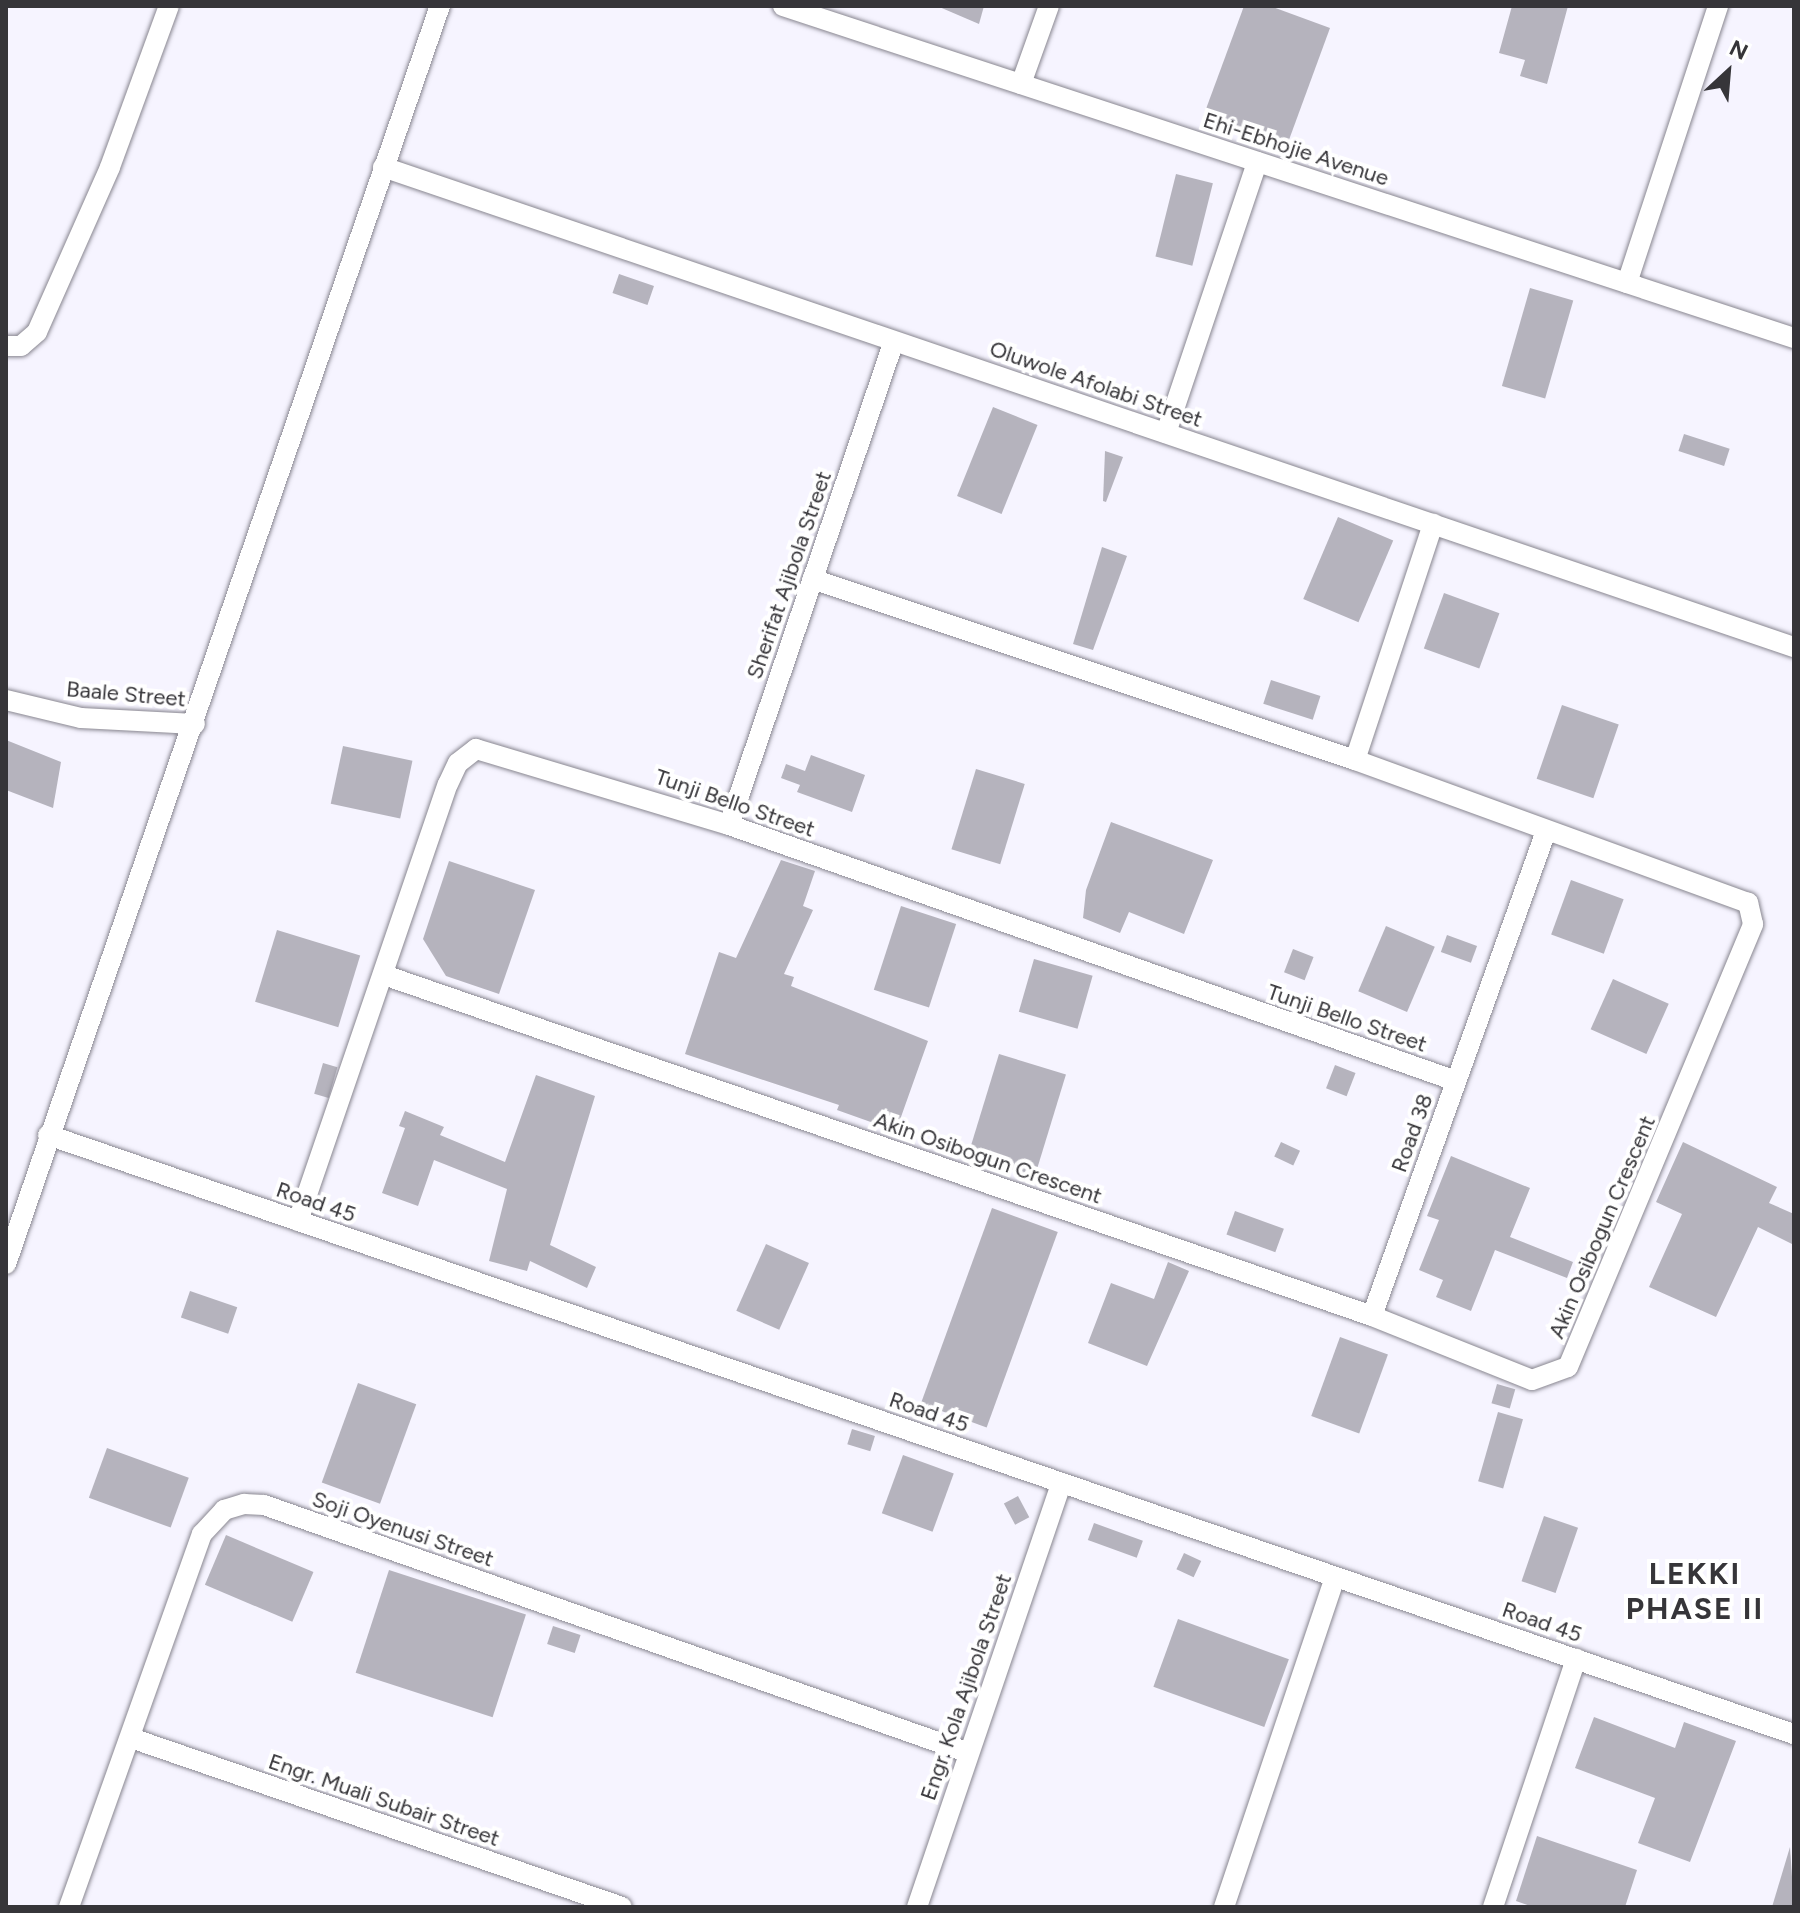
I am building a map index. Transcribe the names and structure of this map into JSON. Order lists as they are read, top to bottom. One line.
{"streets":{"street":["Ehi-Ebhojie Avenue","Oluwole Afolabi Street","Sherifat Ajibola Street","Baale Street","Tunji Bello Street","Road 38","Akin Osibogun Crescent","Road 45","Soji Oyenusi Street","Engr. Kola Ajibola Street","Engr. Muali Subair Street"]},"crossings":[["Oluwole Afolabi Street","Sherifat Ajibola Street"],["Sherifat Ajibola Street","Tunji Bello Street"],["Sherifat Ajibola Street","Akin Osibogun Crescent"],["Tunji Bello Street","Road 38"],["Tunji Bello Street","Akin Osibogun Crescent"],["Tunji Bello Street","Road 45"],["Road 38","Akin Osibogun Crescent"],["Road 45","Engr. Kola Ajibola Street"],["Soji Oyenusi Street","Engr. Kola Ajibola Street"],["Soji Oyenusi Street","Engr. Muali Subair Street"]],"districts":["LEKKI PHASE II"],"north":"top right"}
